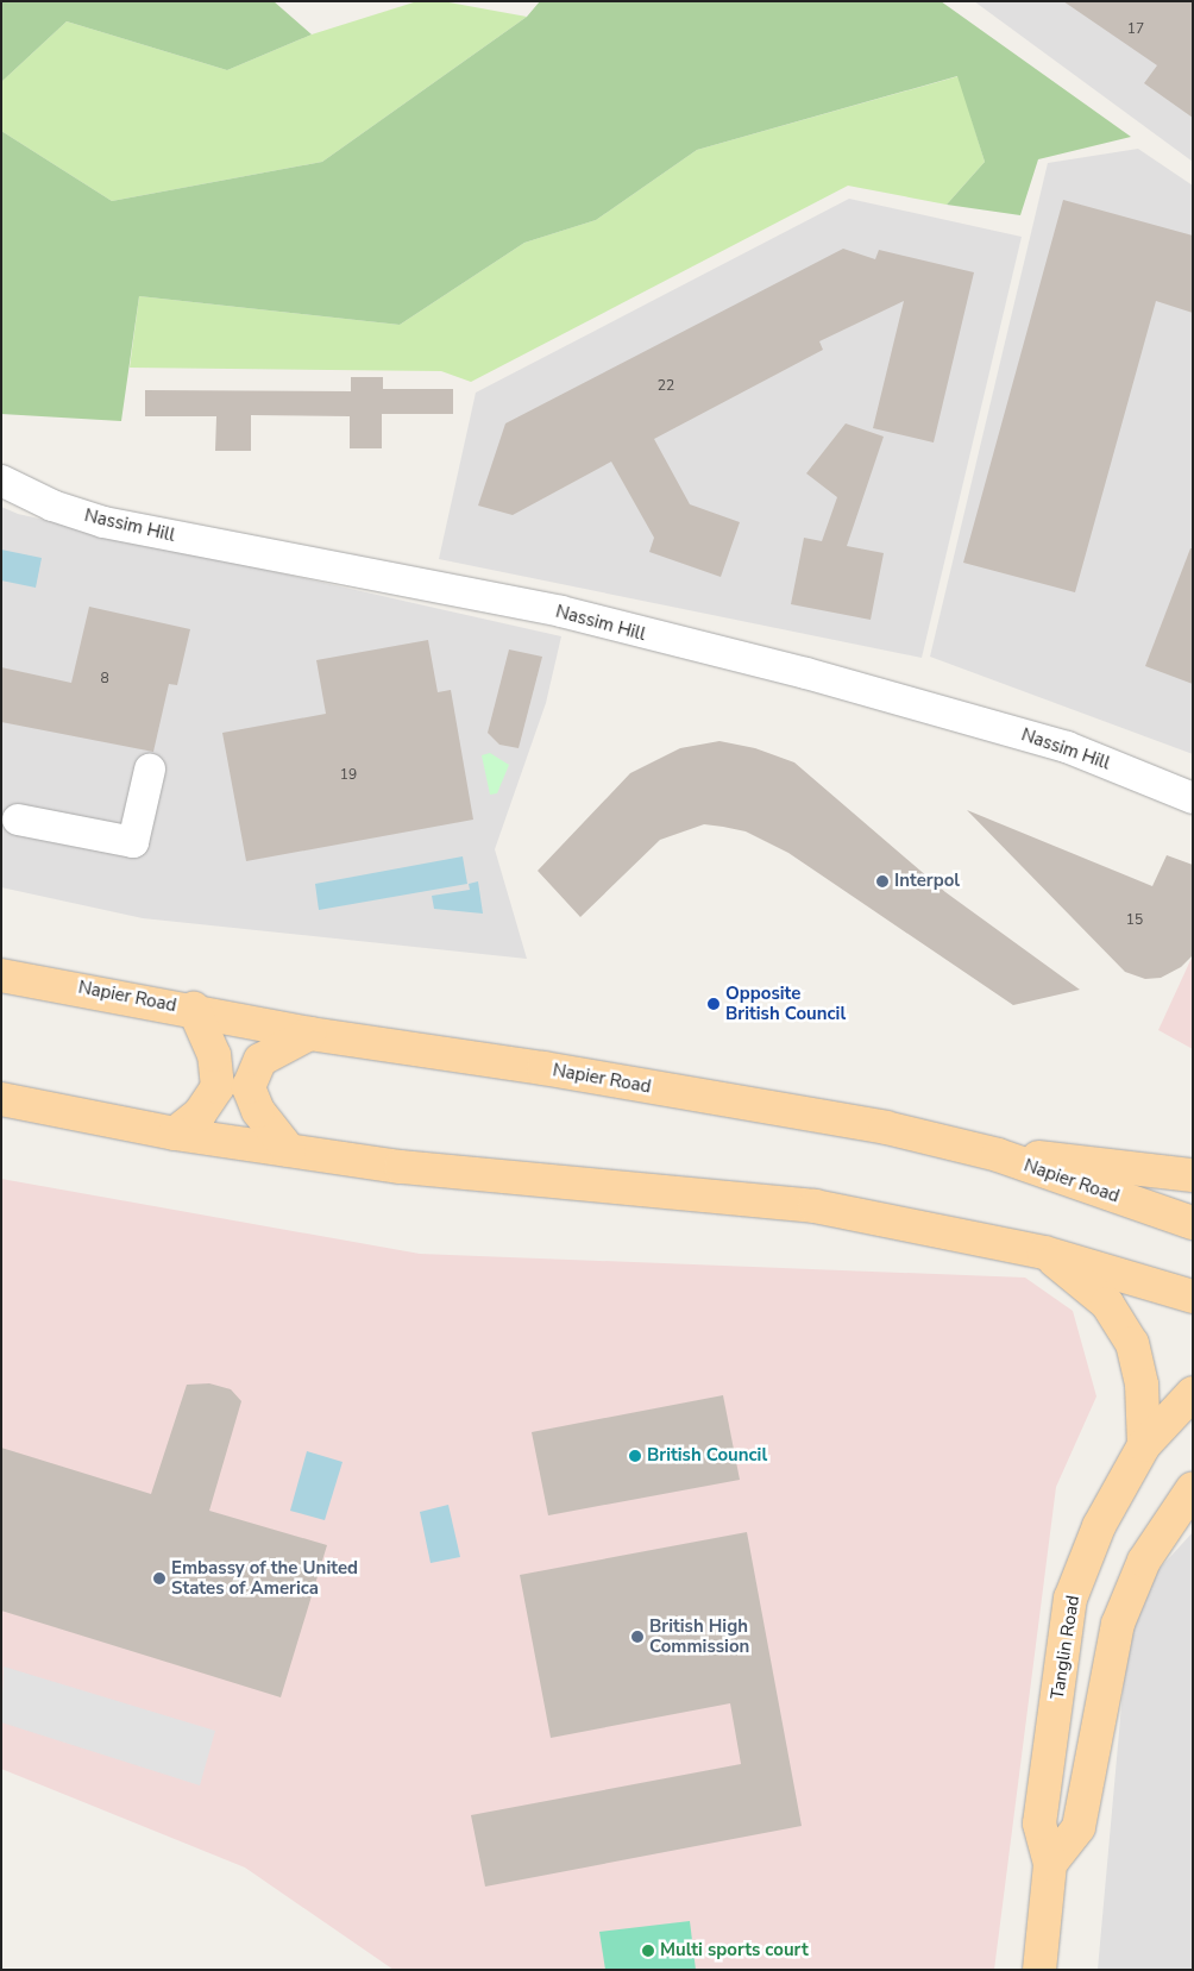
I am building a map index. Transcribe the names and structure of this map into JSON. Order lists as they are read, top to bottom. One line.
{"streets":{"main road":["Napier Road","Tanglin Road"],"street":["Nassim Hill"]},"places":["Interpol","Opposite British Council","British Council","Embassy of the United States of America","British High Commission","Multi sports court"],"house_numbers":["17","22","8","19","15"]}
